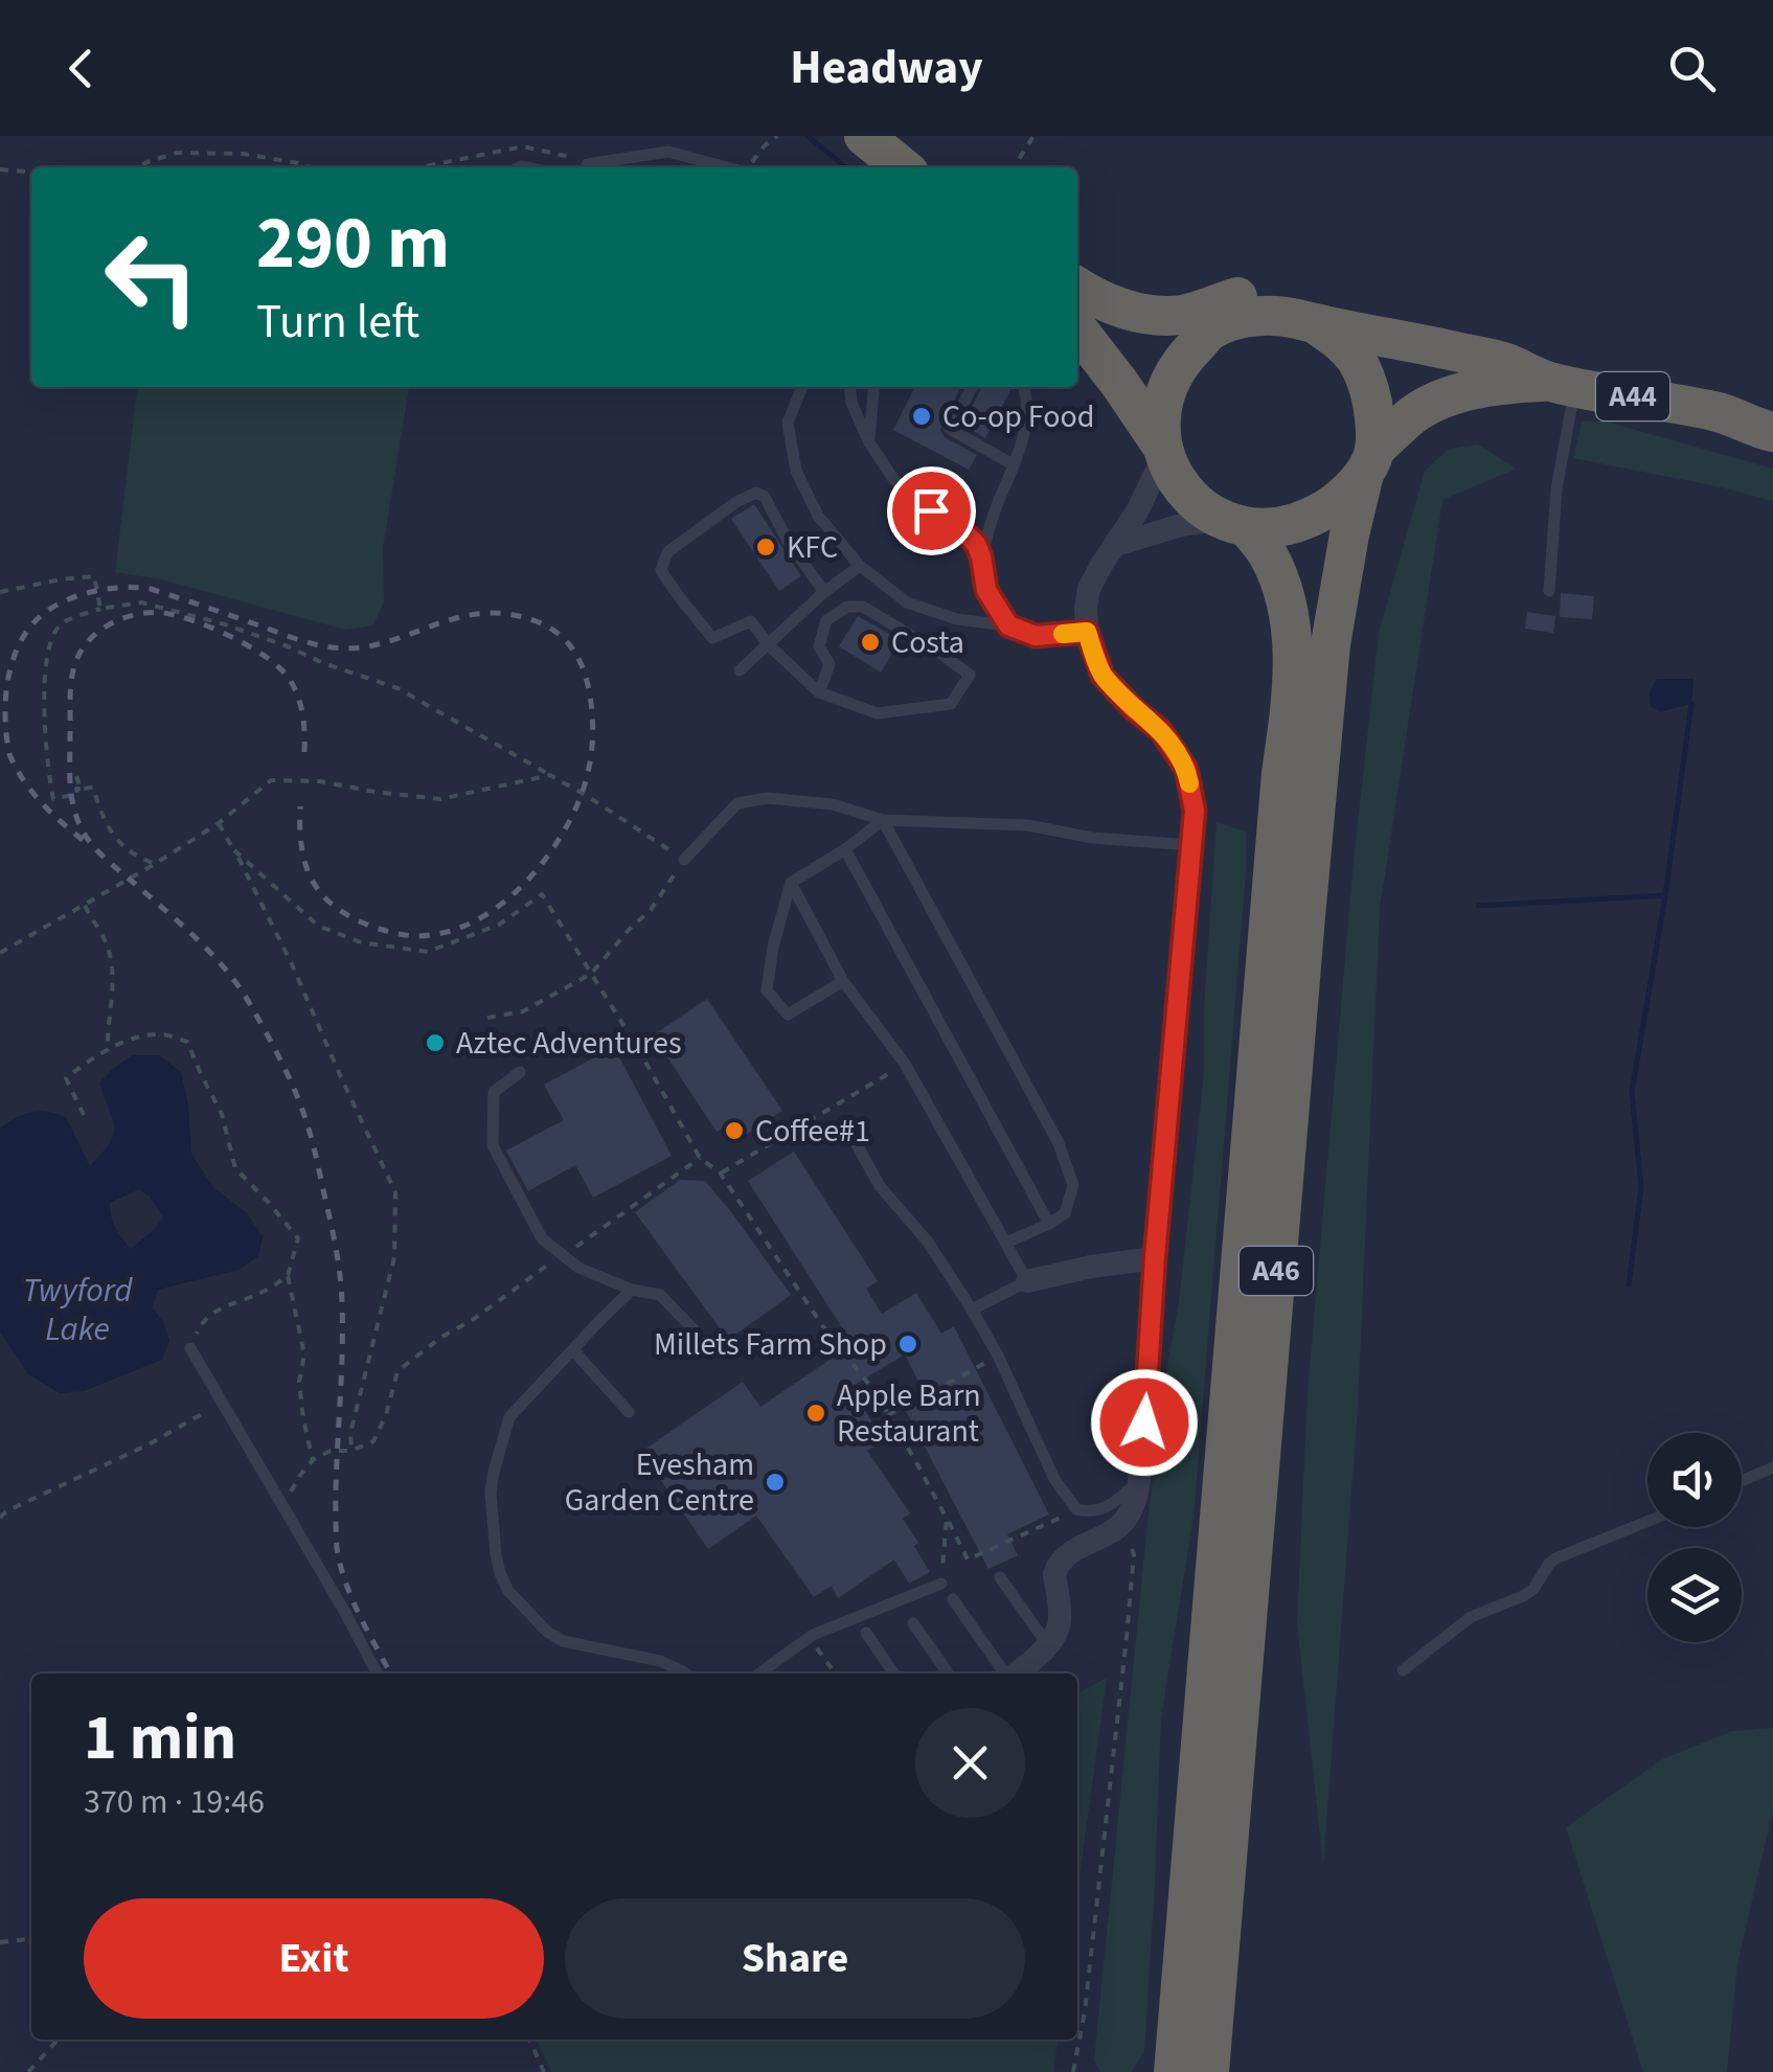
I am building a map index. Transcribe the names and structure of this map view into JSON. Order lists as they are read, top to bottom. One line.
{"streets":{"highway":["A44","A46"]},"crossings":[["A44","A46"]],"water":["Twyford Lake"],"places":["Co-op Food","KFC","Costa","Aztec Adventures","Coffee#1","Millets Farm Shop","Apple Barn Restaurant","Evesham Garden Centre"],"page":{"header":"Headway","turn":["290 m","Turn left"],"heading":["1 min","370 m · 19:46"],"buttons":["Exit","Share"]}}
